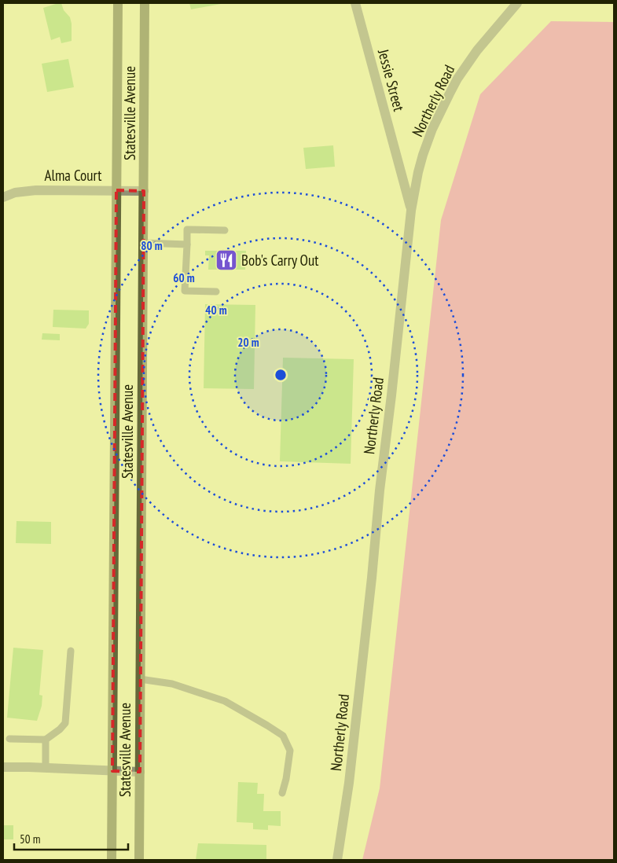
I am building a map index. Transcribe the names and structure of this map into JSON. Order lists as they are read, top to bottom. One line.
{"streets":{"main road":["Statesville Avenue"],"street":["Jessie Street","Northerly Road","Alma Court"]},"crossings":[["Jessie Street","Northerly Road"],["Statesville Avenue","Alma Court"]],"places":{"restaurant":["Bob's Carry Out"]},"scale_bar":"50 m","rings":["80 m","60 m","40 m","20 m"]}
